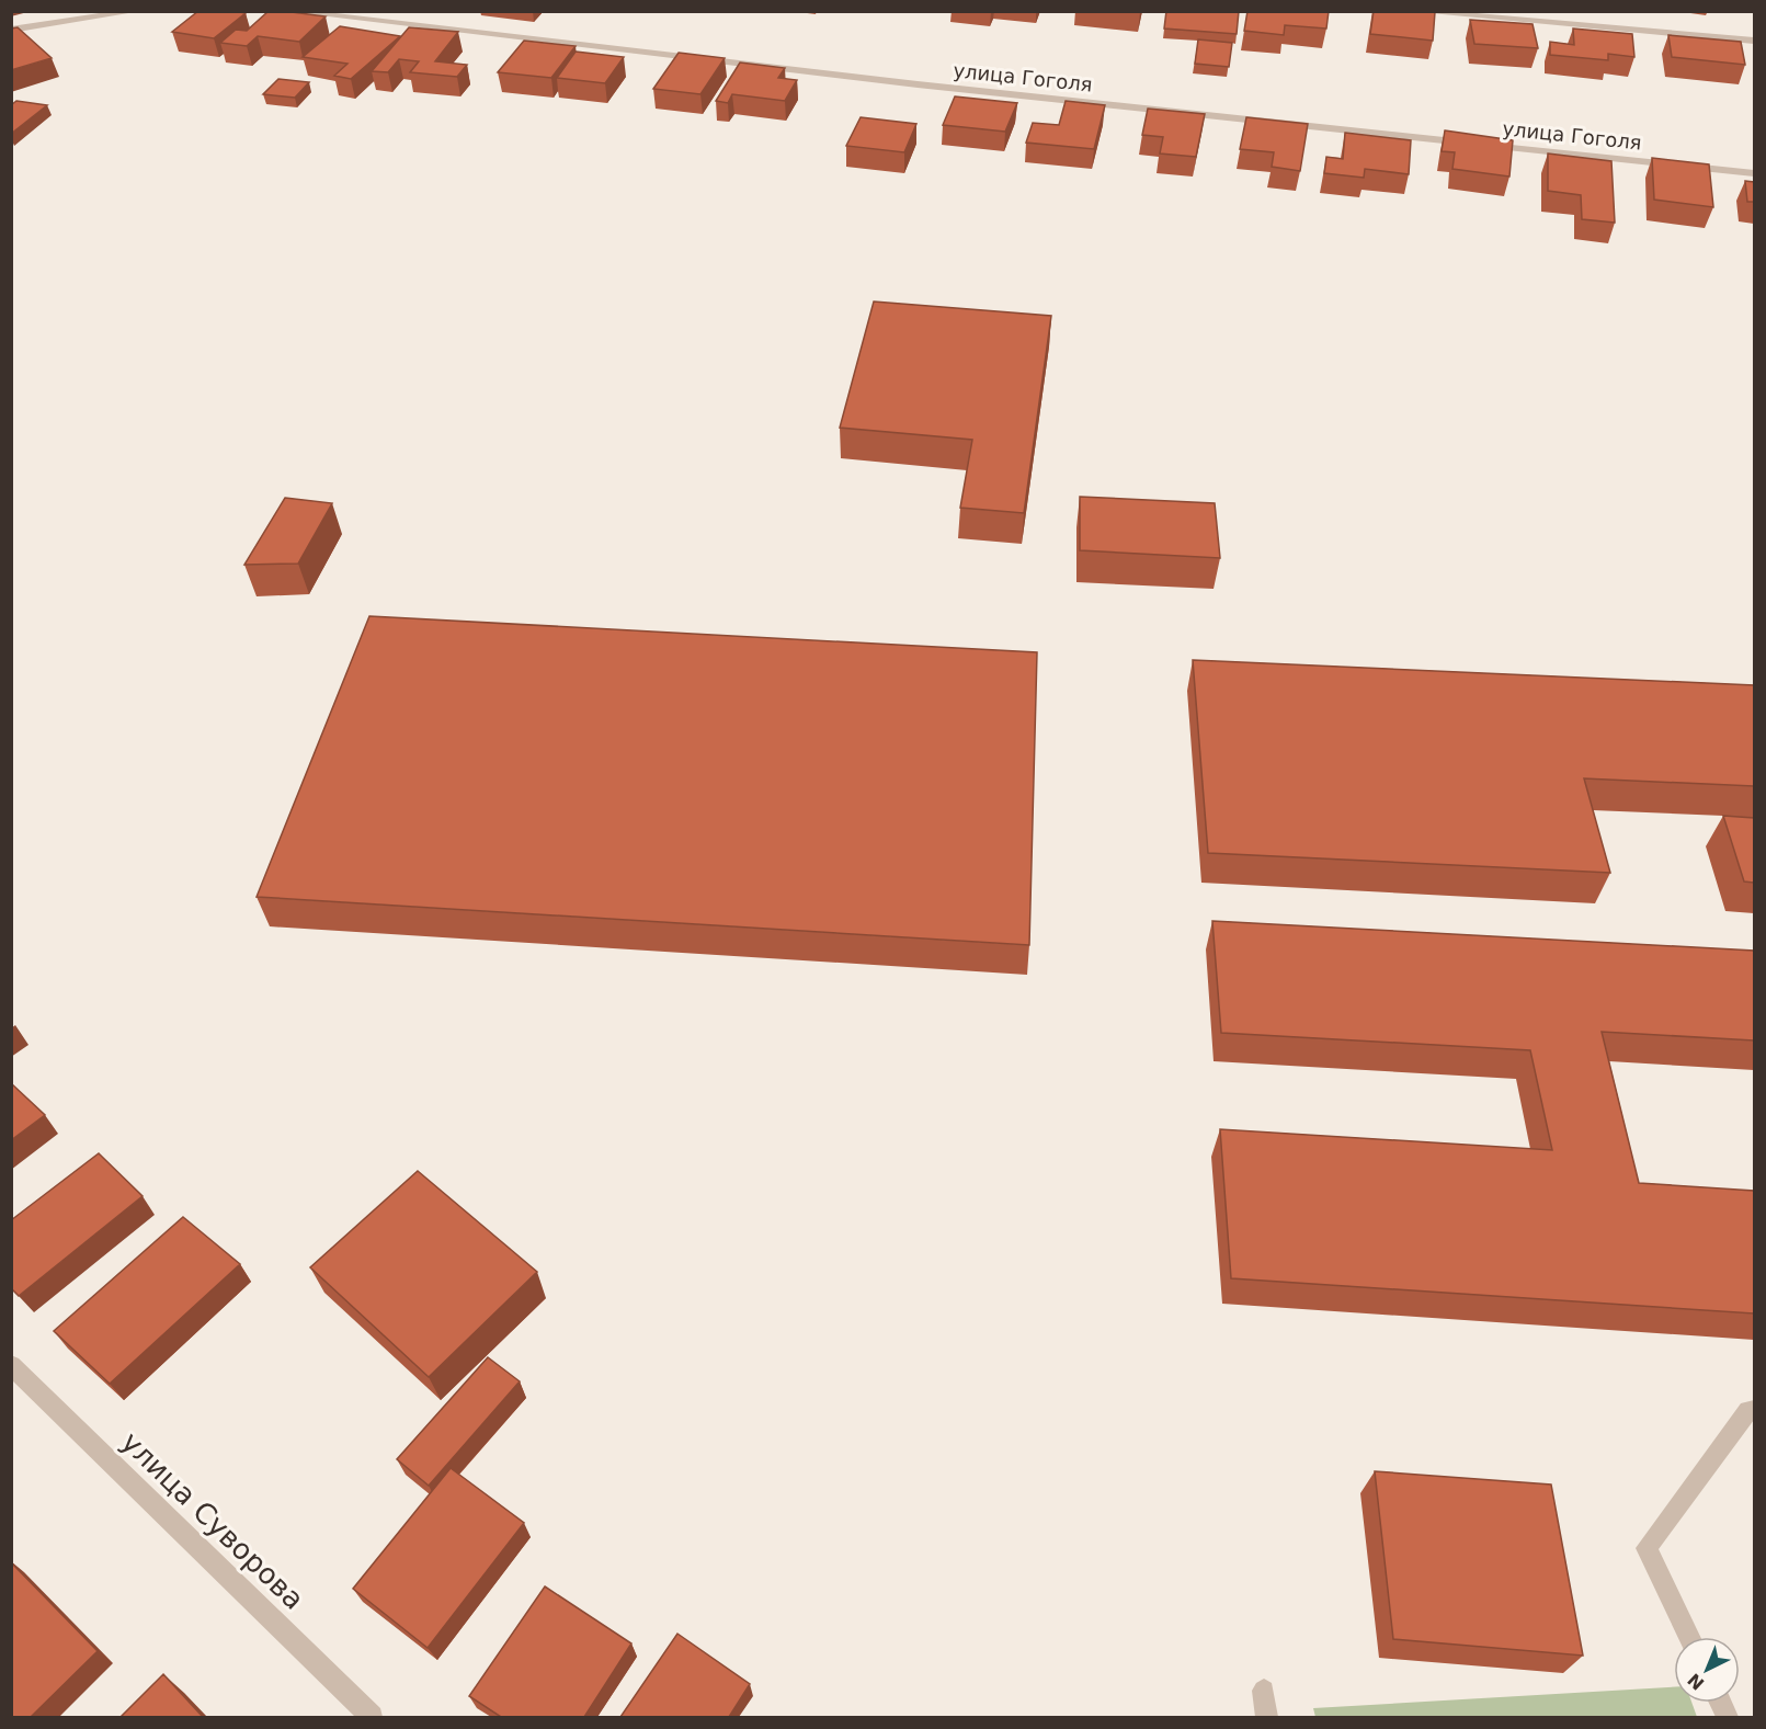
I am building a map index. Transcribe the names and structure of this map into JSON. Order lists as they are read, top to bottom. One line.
{"streets":{"street":["улица Гоголя","улица Суворова"]},"north":"bottom left"}
